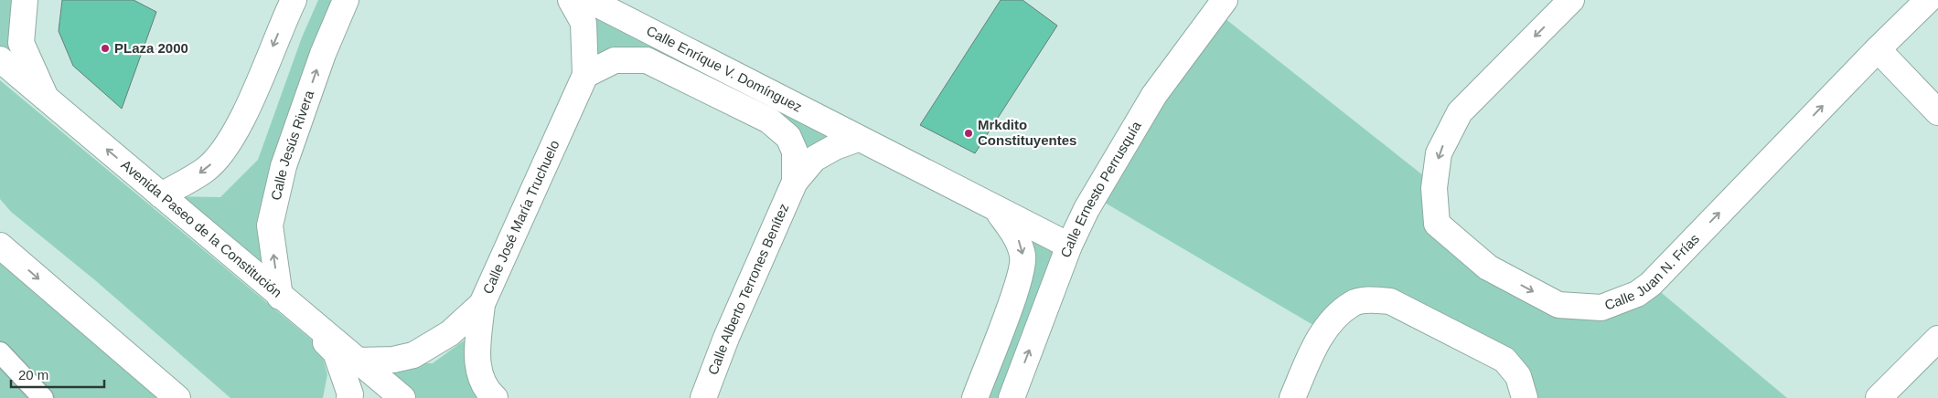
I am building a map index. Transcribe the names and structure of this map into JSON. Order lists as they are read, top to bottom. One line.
{"streets":{"street":["Calle Enríque V. Domínguez","Calle Jesús Rivera","Calle Ernesto Perrusquía","Calle José María Truchuelo","Avenida Paseo de la Constitución","Calle Juan N. Frías","Calle Alberto Terrones Benítez"]},"crossings":[["Calle Enríque V. Domínguez","Calle Ernesto Perrusquía"],["Calle Enríque V. Domínguez","Calle José María Truchuelo"],["Calle Enríque V. Domínguez","Calle Alberto Terrones Benítez"],["Calle Jesús Rivera","Avenida Paseo de la Constitución"],["Calle José María Truchuelo","Avenida Paseo de la Constitución"]],"one_way":["Calle Jesús Rivera"],"places":["PLaza 2000","Mrkdito Constituyentes"],"scale_bar":"20 m"}
